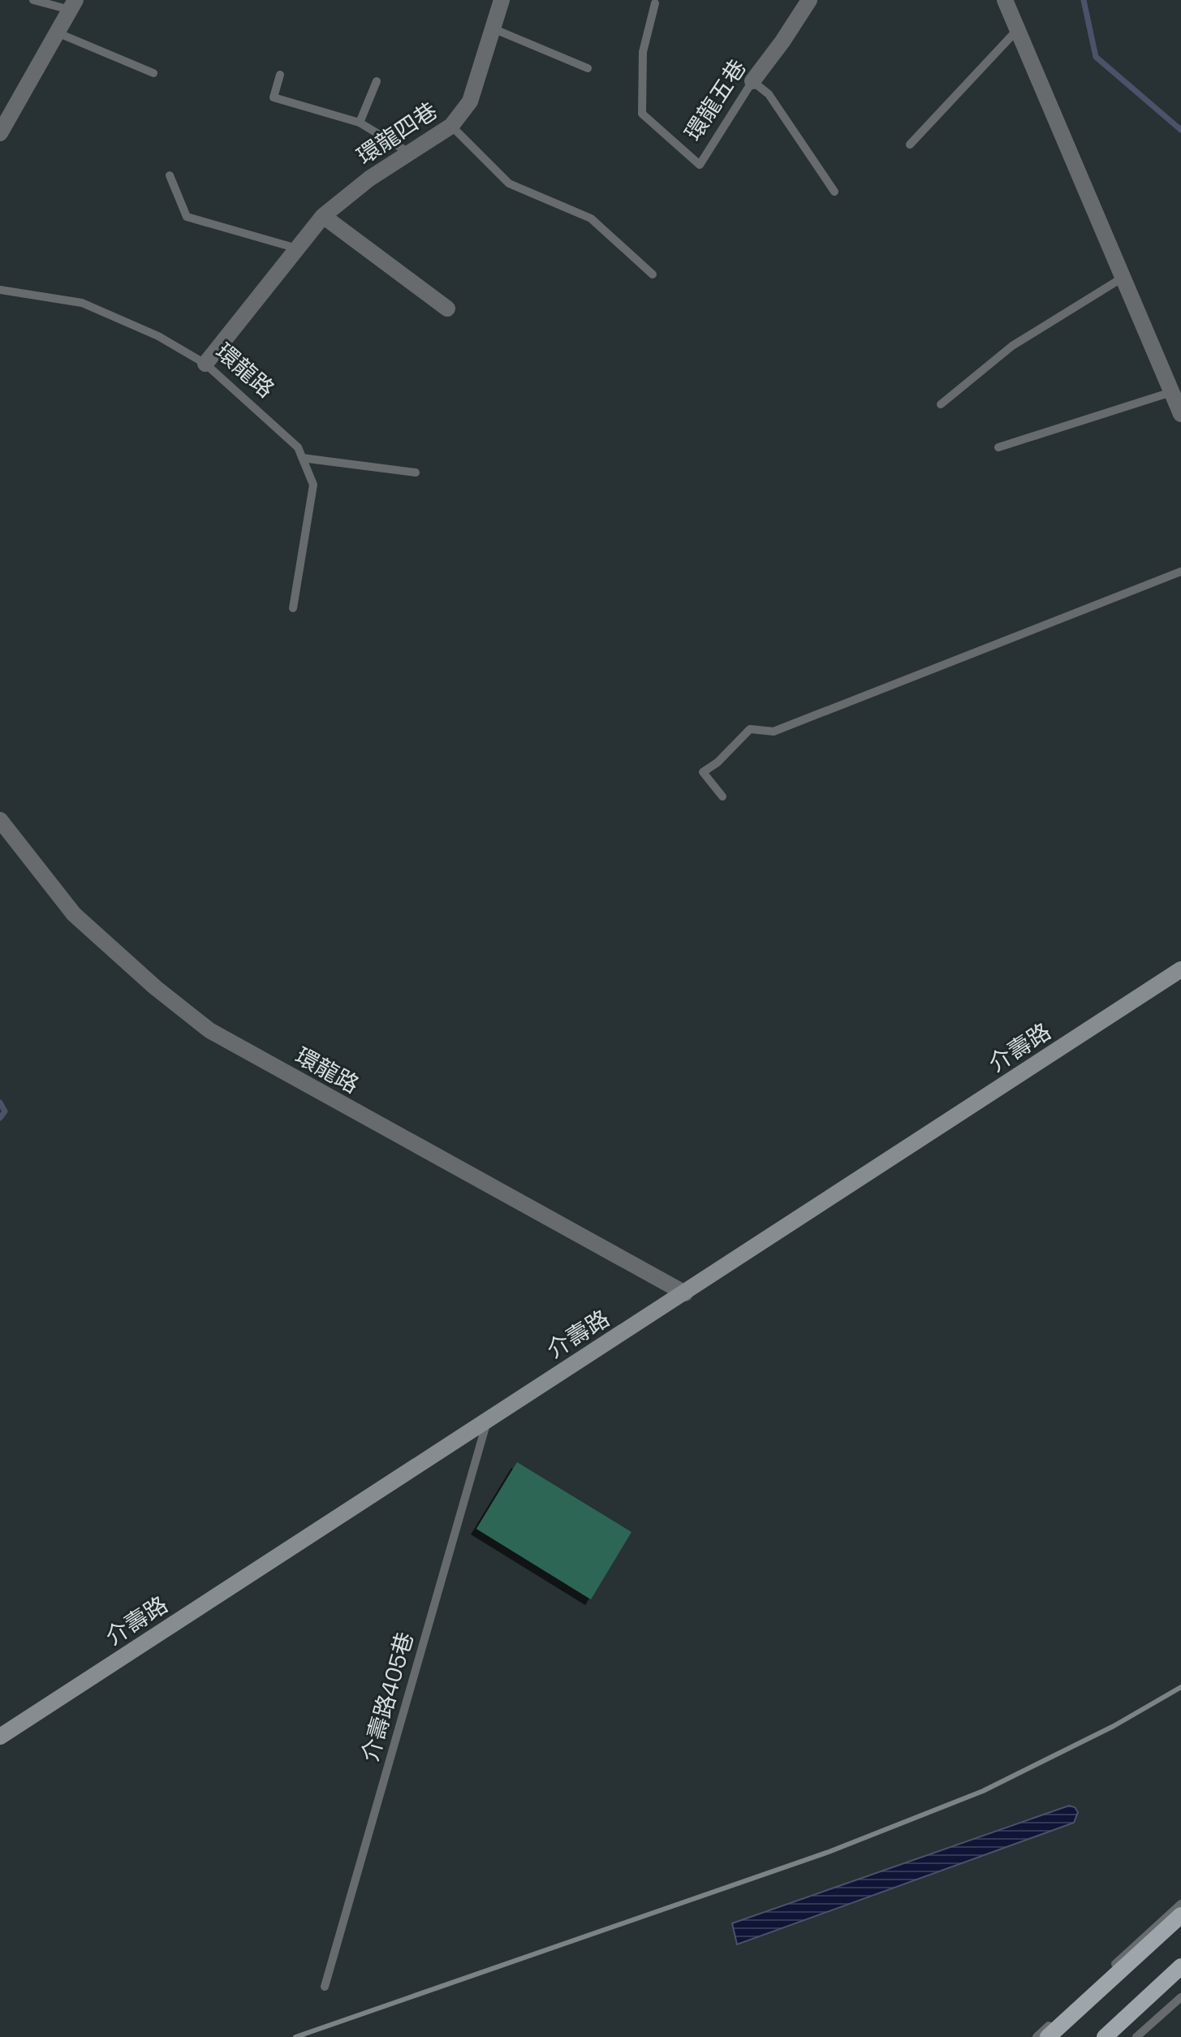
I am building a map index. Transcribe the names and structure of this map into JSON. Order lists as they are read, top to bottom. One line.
{"streets":{"main road":["介壽路"],"street":["環龍五巷","環龍四巷","環龍路"],"lane":["介壽路405巷"]},"crossings":[["環龍四巷","環龍路"],["環龍路","介壽路"],["介壽路","介壽路405巷"]]}
